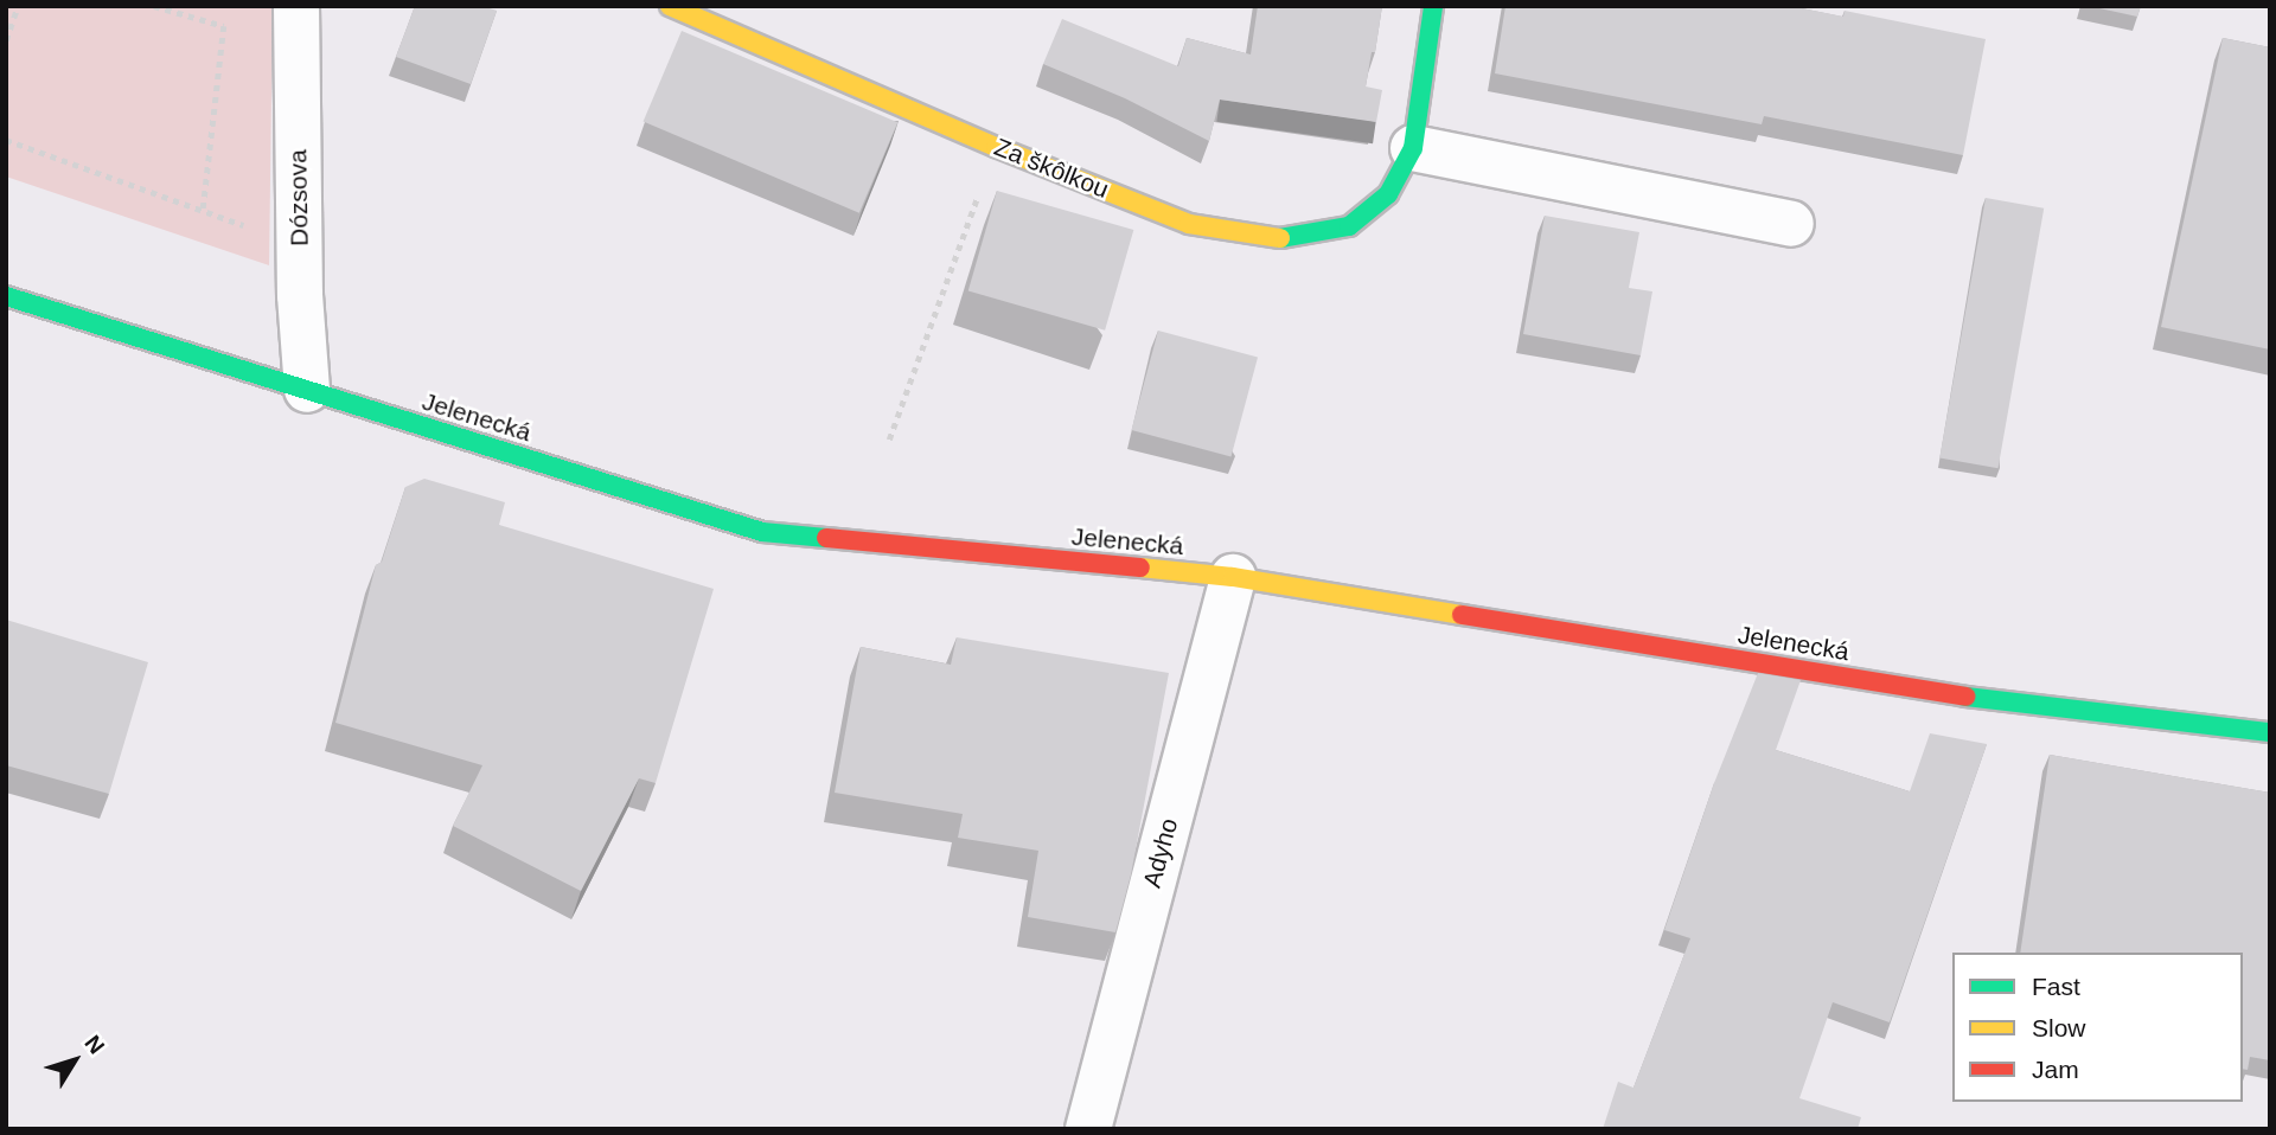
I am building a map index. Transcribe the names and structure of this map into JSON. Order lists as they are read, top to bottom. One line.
{"streets":{"street":["Za škôlkou","Dózsova","Jelenecká","Adyho"]},"crossings":[["Dózsova","Jelenecká"],["Jelenecká","Adyho"]],"legend":["Fast","Slow","Jam"],"north":"top right"}
